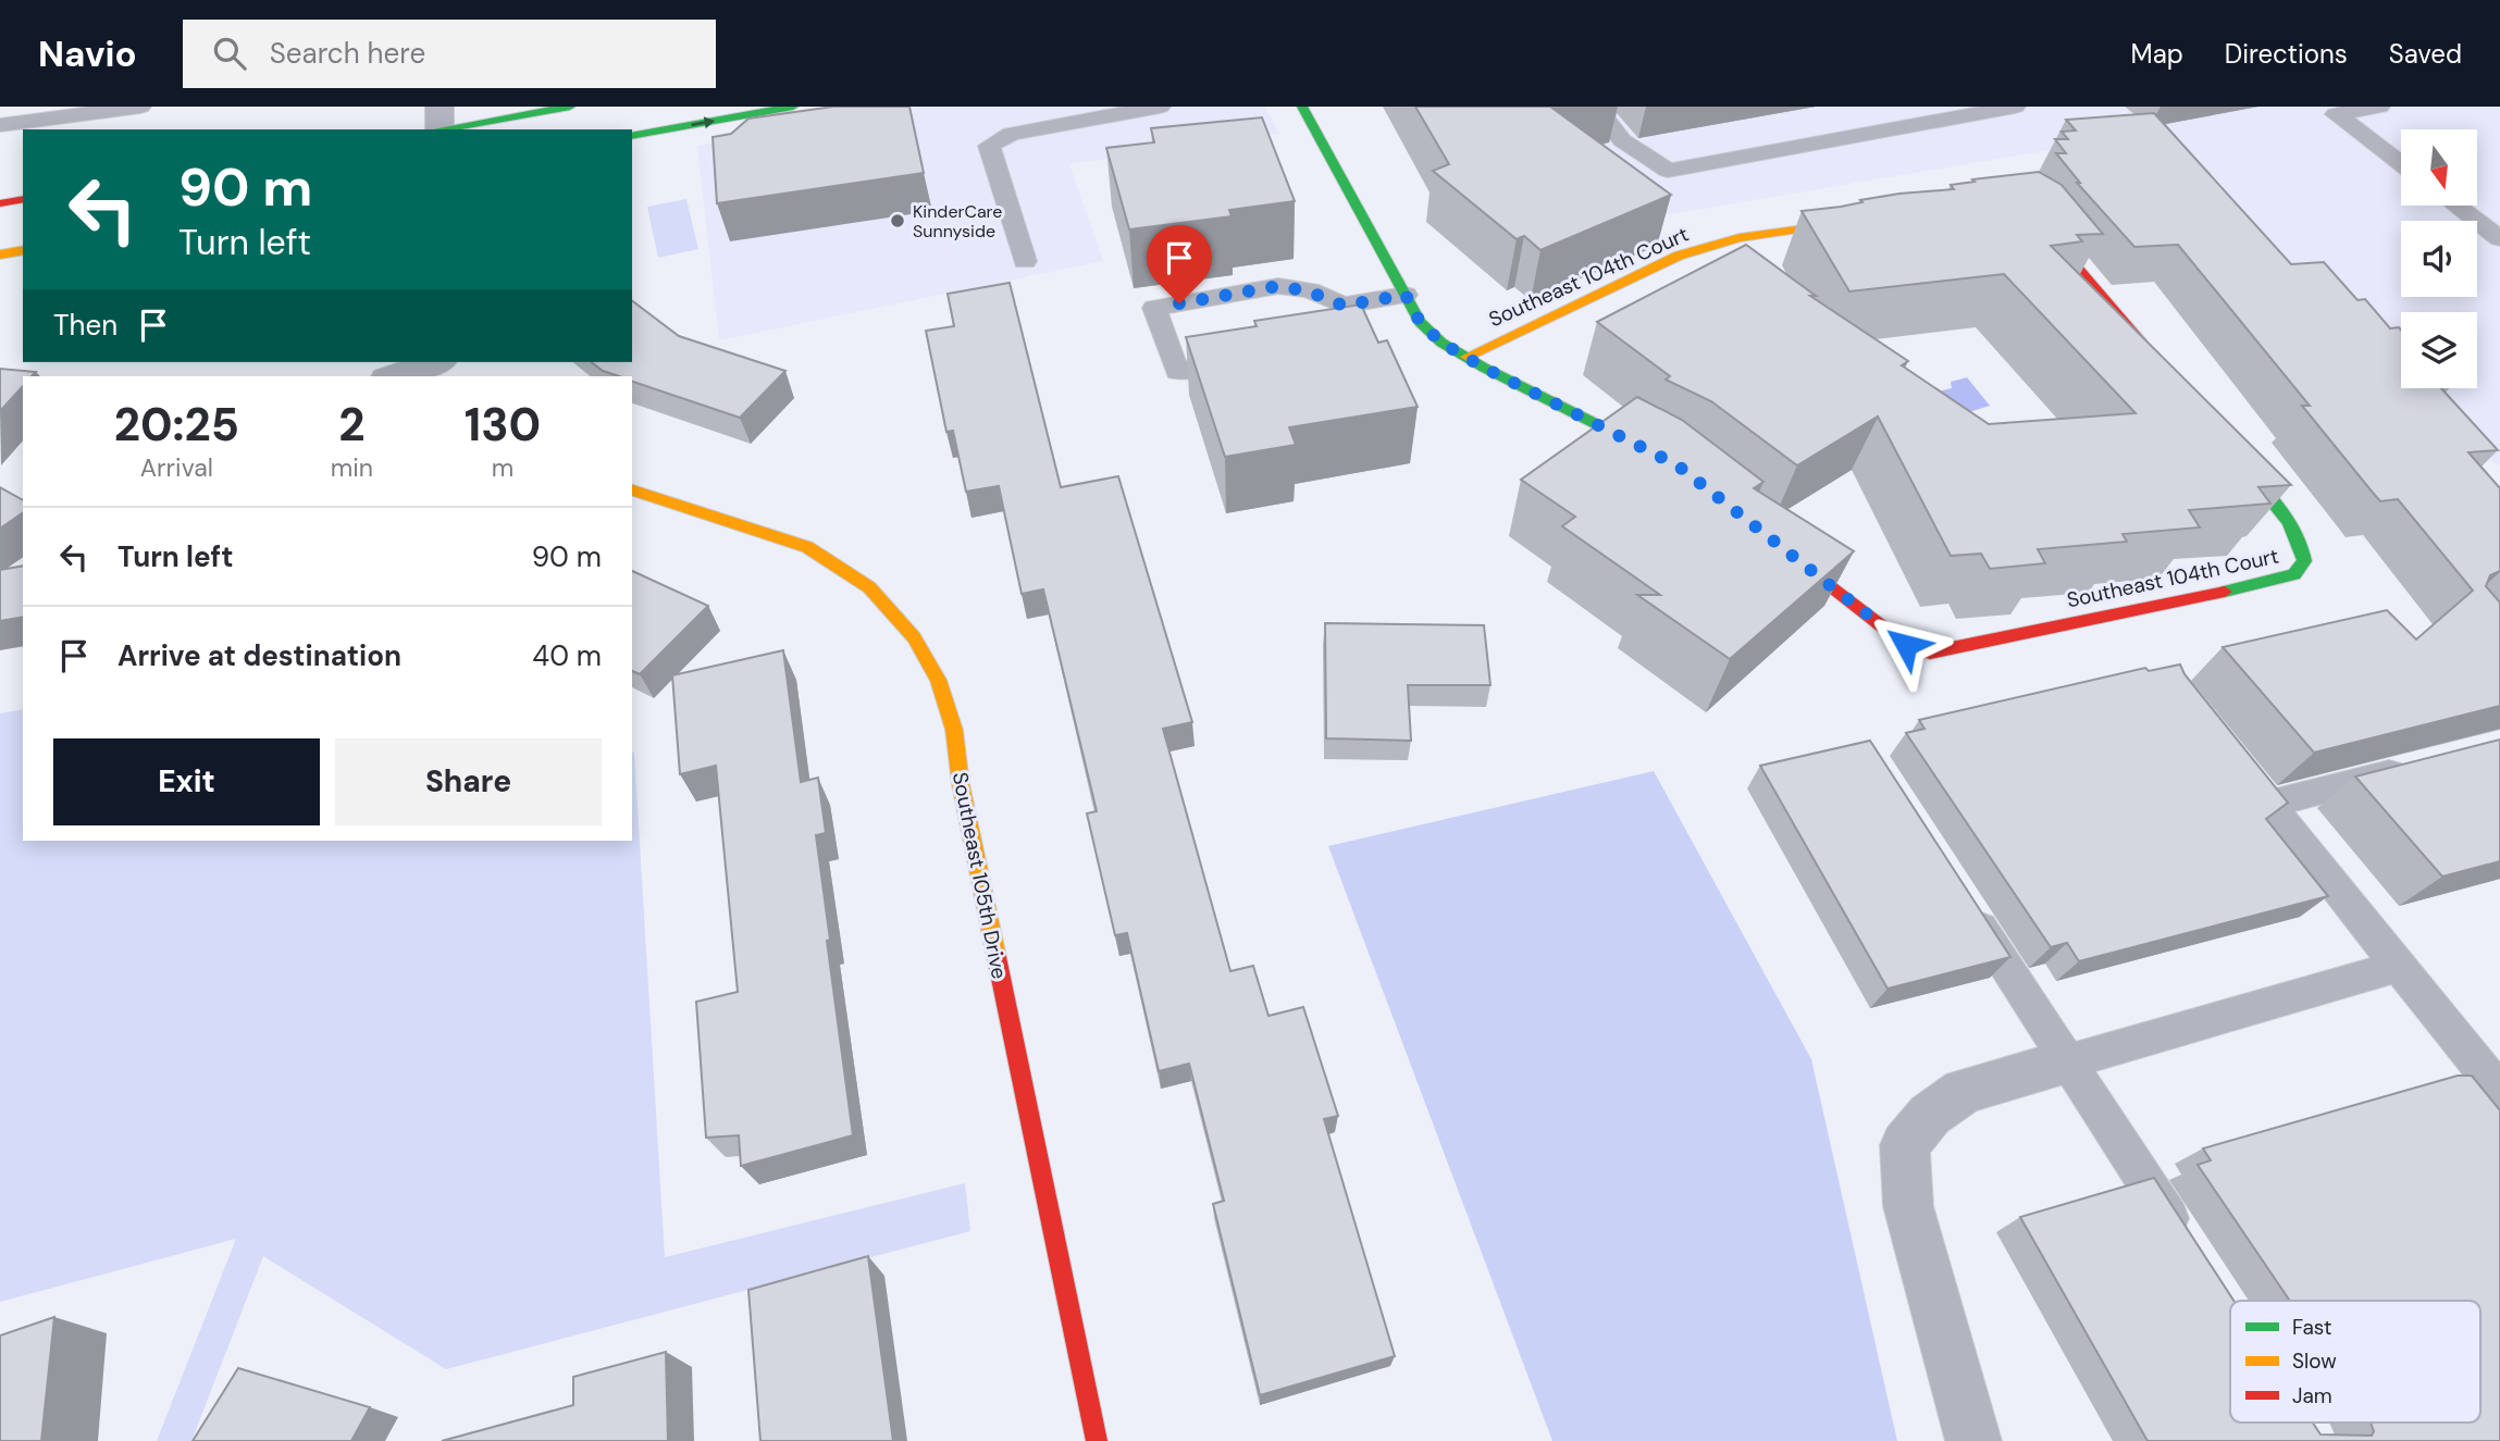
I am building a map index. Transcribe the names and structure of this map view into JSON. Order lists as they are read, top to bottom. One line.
{"streets":{"street":["Southeast 104th Court","Southeast 105th Drive"]},"places":["KinderCare Sunnyside"],"legend":["Fast","Slow","Jam"],"north":"bottom","page":{"header":"Navio","search":"Search here","nav":["Map","Directions","Saved"],"turn":["90 m","Turn left"],"then":"Then","eta":["20:25","Arrival","2","min","130","m"],"list":[{"name":"Turn left","value":"90 m"},{"name":"Arrive at destination","value":"40 m"}],"buttons":["Exit","Share"]}}
